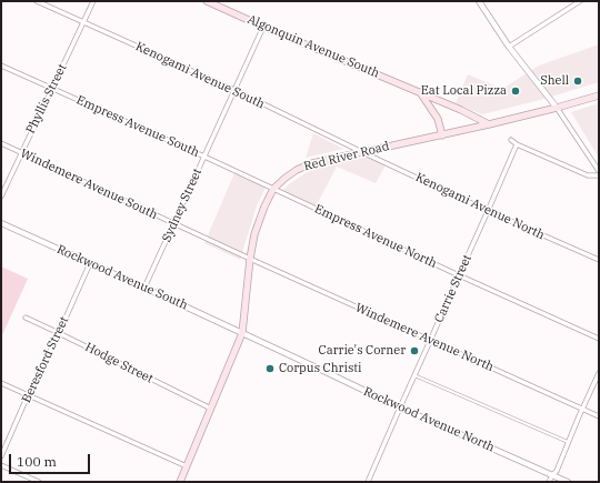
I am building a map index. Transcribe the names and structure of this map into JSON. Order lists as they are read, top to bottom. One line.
{"streets":{"main road":["Algonquin Avenue South","Red River Road"],"street":["Kenogami Avenue South","Phyllis Street","Empress Avenue South","Windemere Avenue South","Sydney Street","Kenogami Avenue North","Empress Avenue North","Rockwood Avenue South","Carrie Street","Windemere Avenue North","Beresford Street","Hodge Street","Rockwood Avenue North"]},"crossings":[["Algonquin Avenue South","Red River Road"],["Algonquin Avenue South","Sydney Street"],["Kenogami Avenue South","Phyllis Street"],["Kenogami Avenue South","Red River Road"],["Kenogami Avenue South","Sydney Street"],["Kenogami Avenue South","Kenogami Avenue North"],["Phyllis Street","Empress Avenue South"],["Phyllis Street","Windemere Avenue South"],["Empress Avenue South","Red River Road"],["Empress Avenue South","Sydney Street"],["Empress Avenue South","Empress Avenue North"],["Red River Road","Windemere Avenue South"],["Red River Road","Kenogami Avenue North"],["Red River Road","Empress Avenue North"],["Red River Road","Rockwood Avenue South"],["Red River Road","Windemere Avenue North"],["Red River Road","Hodge Street"],["Red River Road","Rockwood Avenue North"],["Windemere Avenue South","Sydney Street"],["Windemere Avenue South","Windemere Avenue North"],["Sydney Street","Rockwood Avenue South"],["Kenogami Avenue North","Carrie Street"],["Empress Avenue North","Carrie Street"],["Rockwood Avenue South","Beresford Street"],["Rockwood Avenue South","Rockwood Avenue North"],["Carrie Street","Windemere Avenue North"],["Carrie Street","Rockwood Avenue North"],["Beresford Street","Hodge Street"]],"places":["Shell","Eat Local Pizza","Carrie's Corner","Corpus Christi"],"scale_bar":"100 m"}
